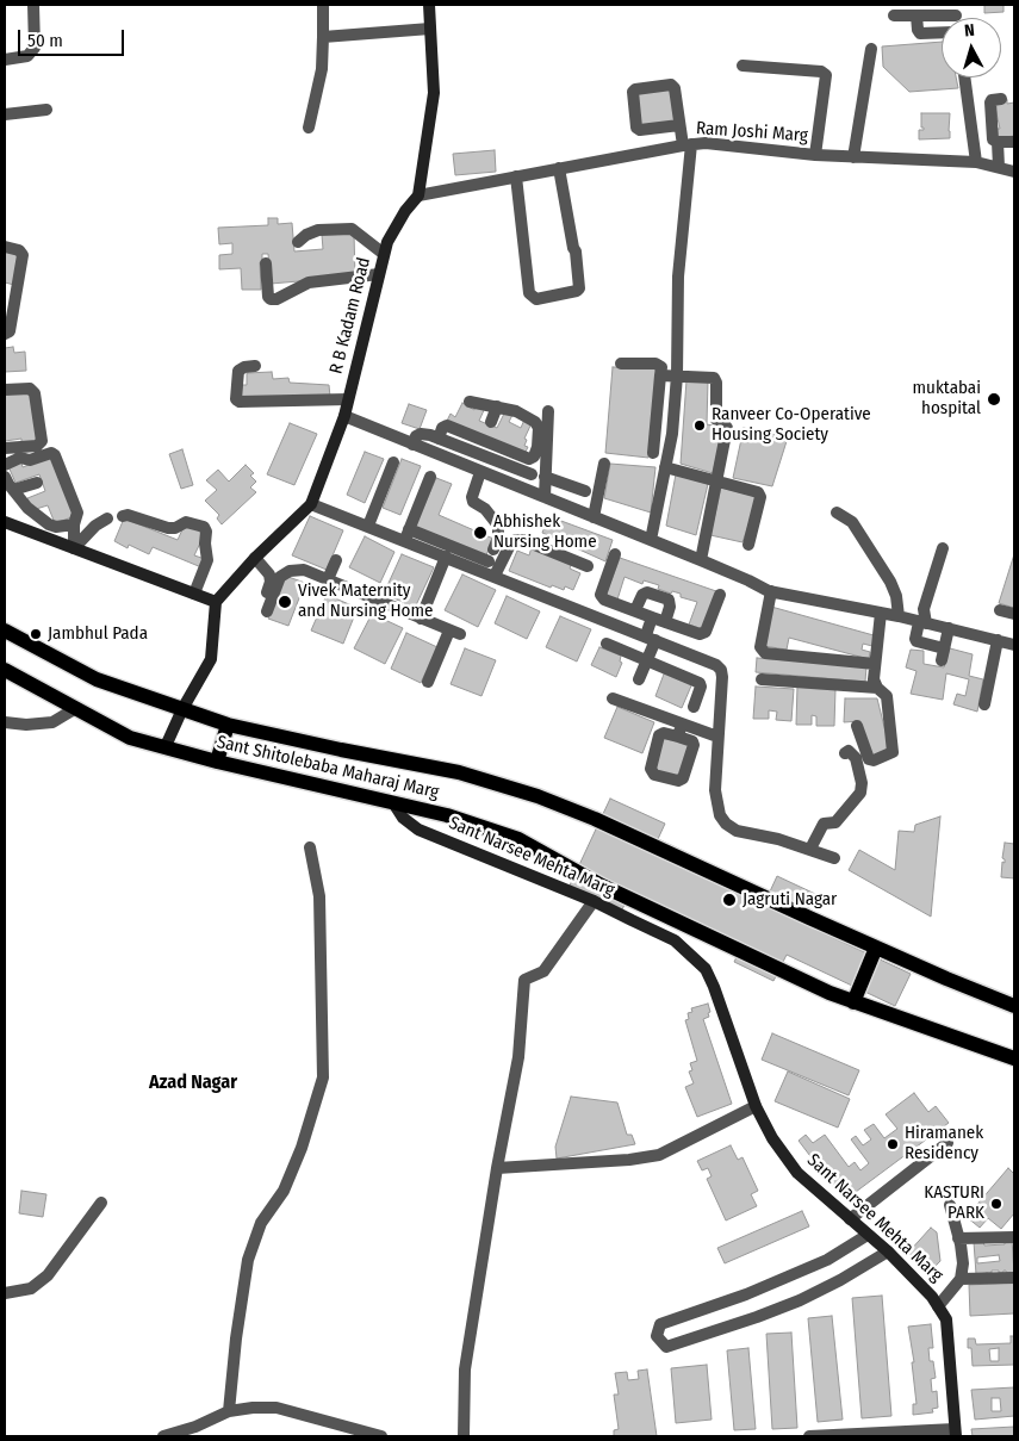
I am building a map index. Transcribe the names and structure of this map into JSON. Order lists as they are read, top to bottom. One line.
{"streets":{"main road":["Sant Shitolebaba Maharaj Marg"],"street":["Ram Joshi Marg","R B Kadam Road","Sant Narsee Mehta Marg"]},"crossings":[["Ram Joshi Marg","R B Kadam Road"],["Sant Shitolebaba Maharaj Marg","Sant Narsee Mehta Marg"]],"districts":["Azad Nagar"],"places":["muktabai hospital","Ranveer Co-Operative Housing Society","Abhishek Nursing Home","Vivek Maternity and Nursing Home","Jambhul Pada","Jagruti Nagar","Hiramanek Residency","KASTURI PARK"],"scale_bar":"50 m","north":"top"}
